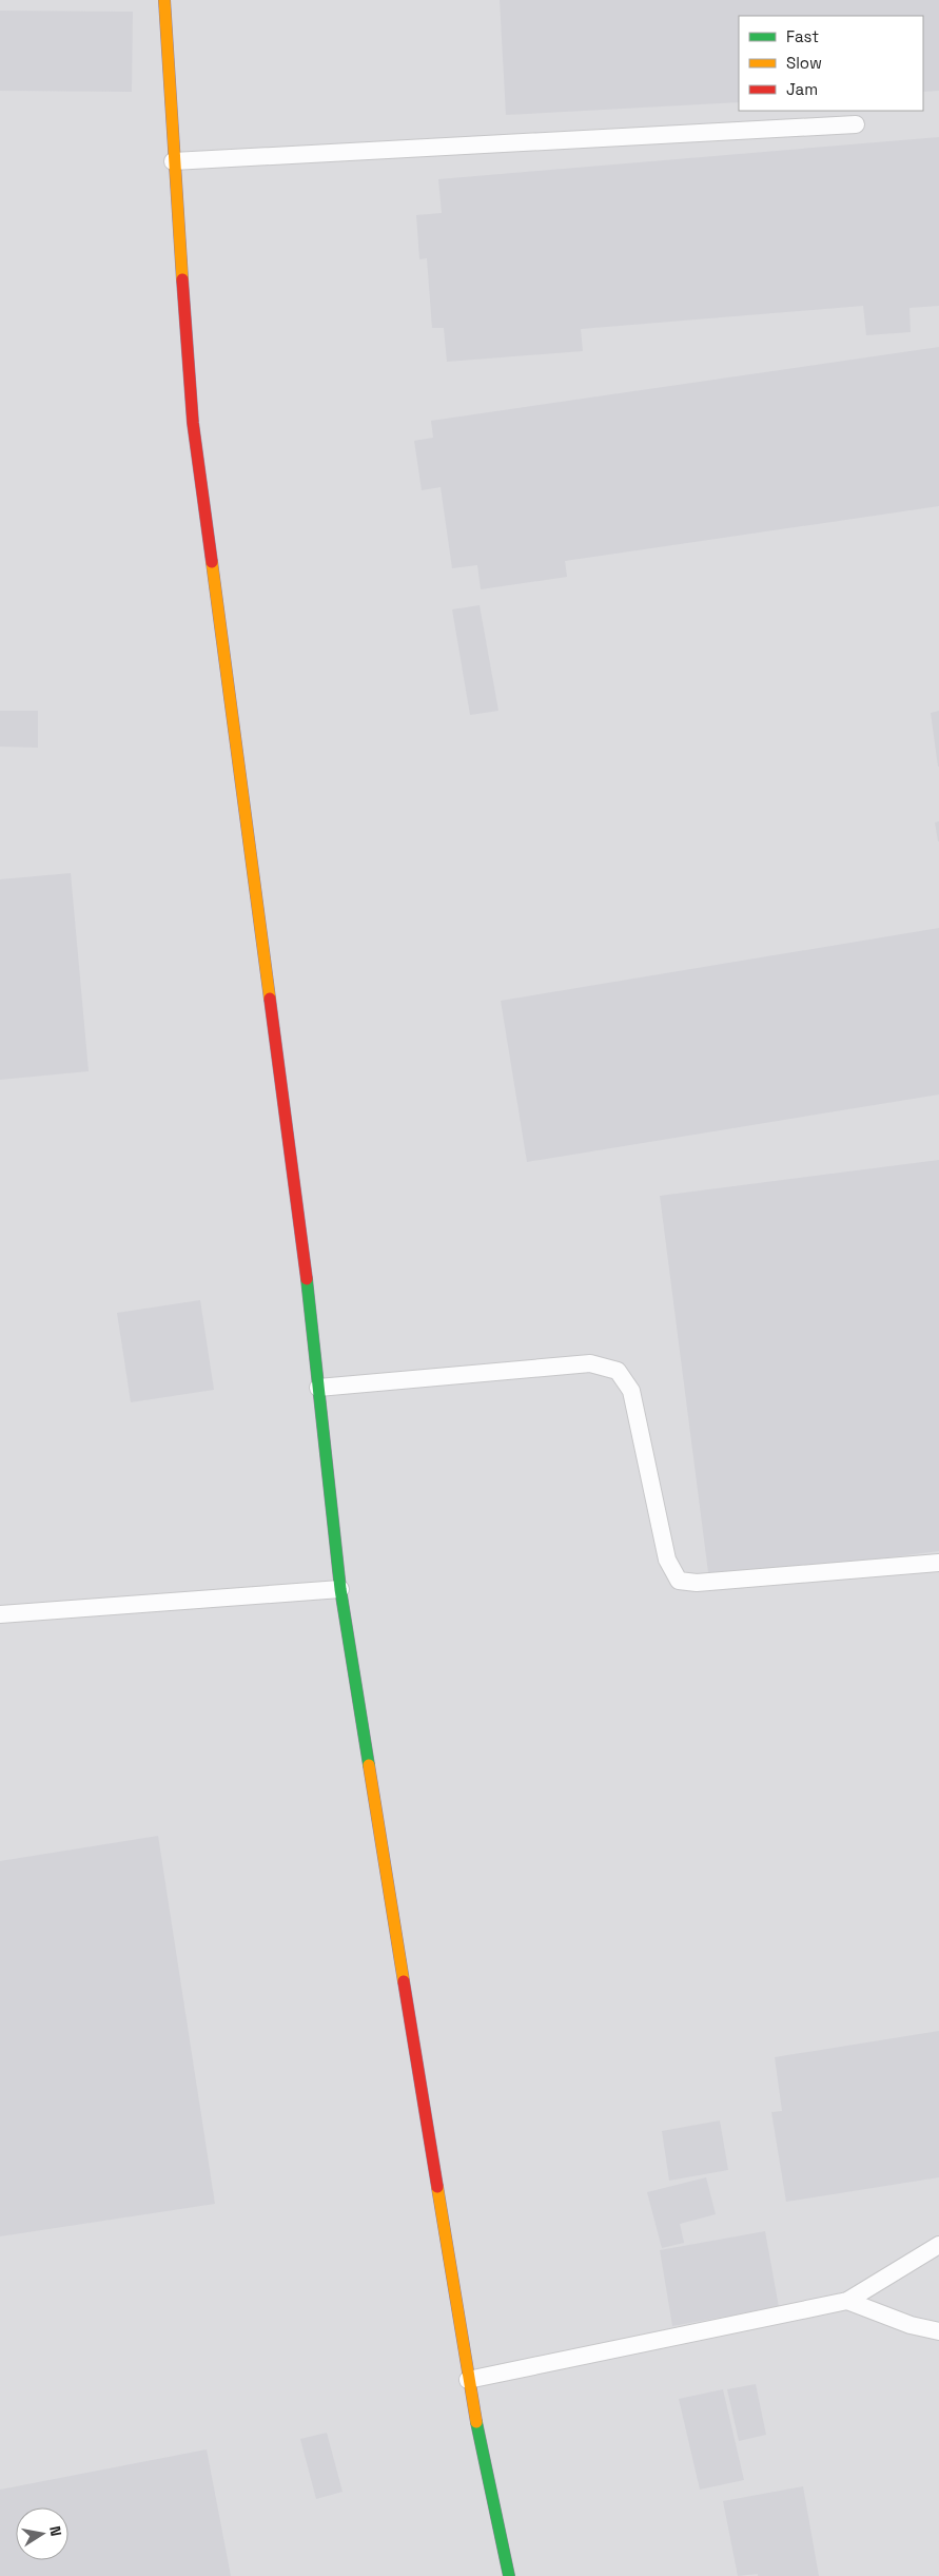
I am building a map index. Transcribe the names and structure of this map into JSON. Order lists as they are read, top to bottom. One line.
{"legend":["Fast","Slow","Jam"],"north":"right"}
